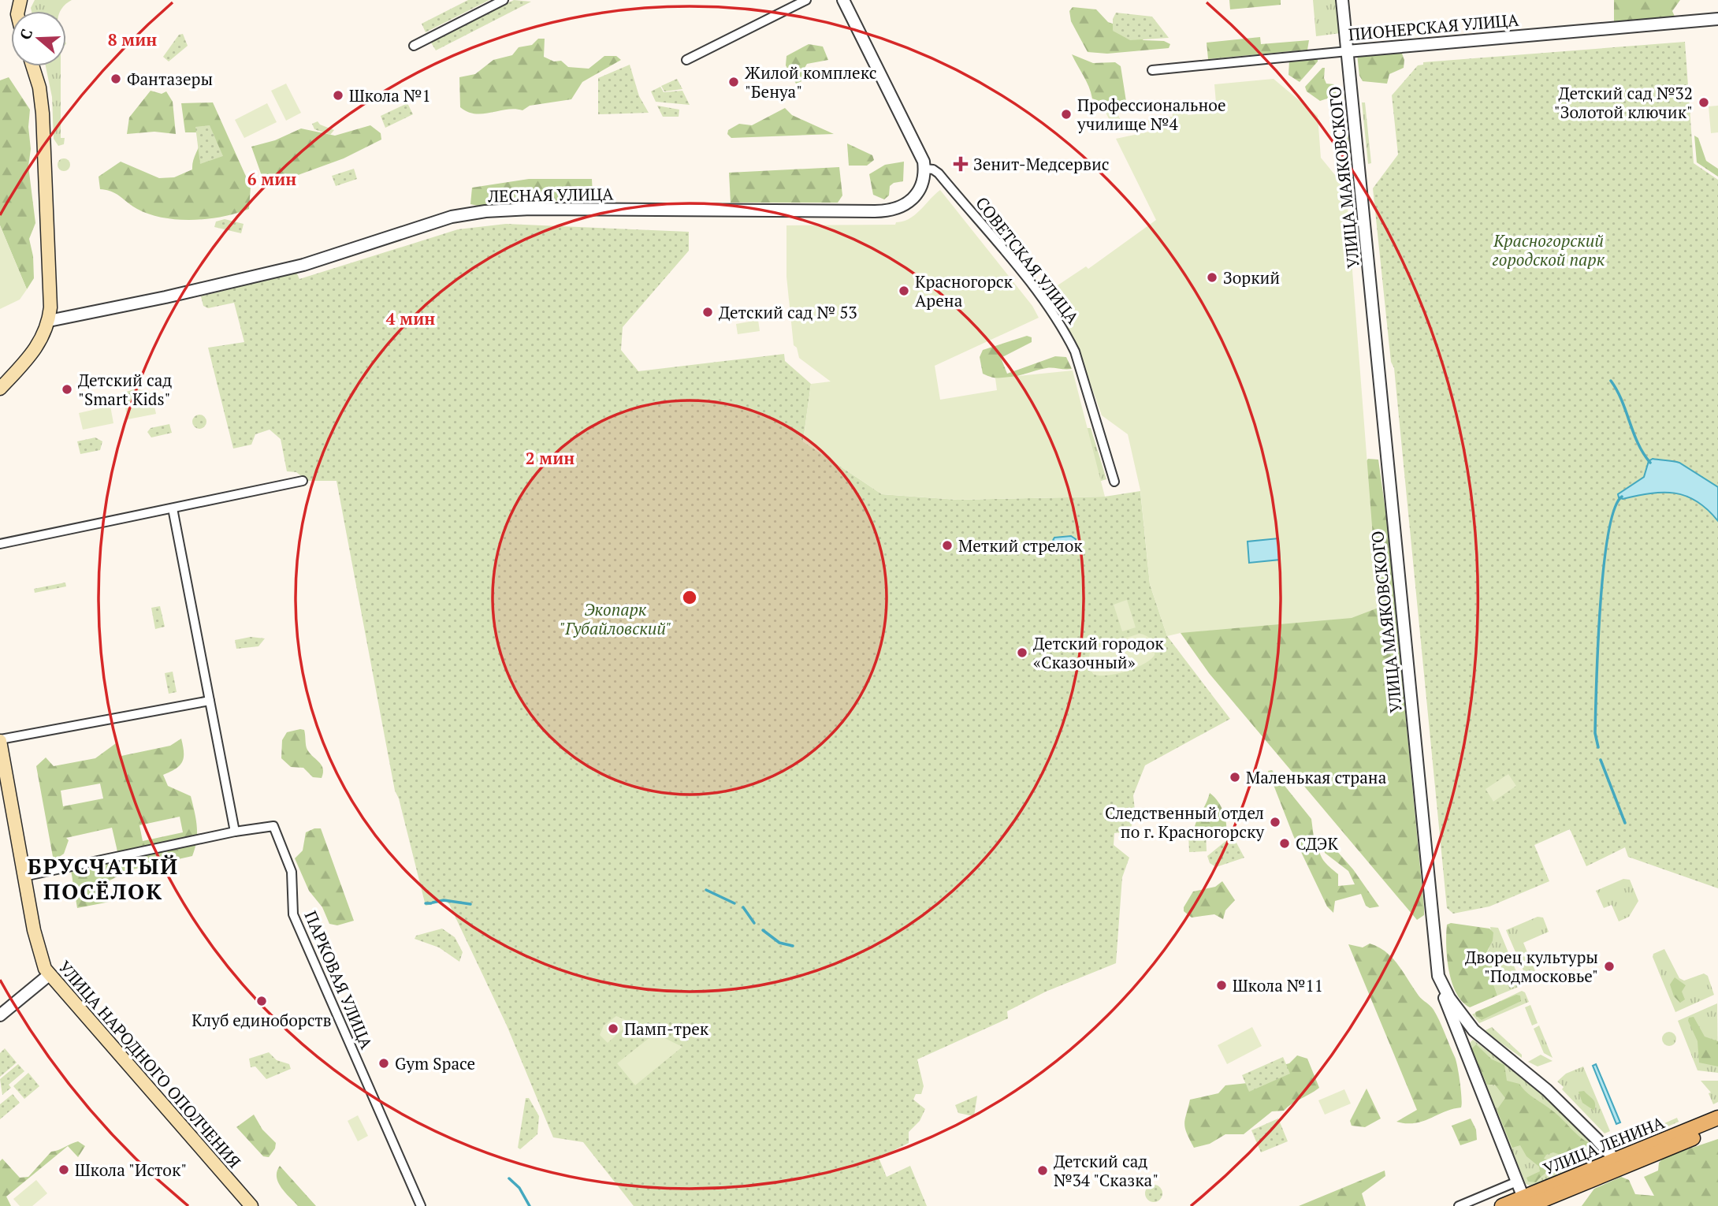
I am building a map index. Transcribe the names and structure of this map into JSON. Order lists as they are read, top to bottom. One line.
{"streets":{"main road":["УЛИЦА НАРОДНОГО ОПОЛЧЕНИЯ","УЛИЦА ЛЕНИНА"],"street":["ПИОНЕРСКАЯ УЛИЦА","УЛИЦА МАЯКОВСКОГО","ЛЕСНАЯ УЛИЦА","СОВЕТСКАЯ УЛИЦА","ПАРКОВАЯ УЛИЦА"]},"crossings":[["ПИОНЕРСКАЯ УЛИЦА","УЛИЦА МАЯКОВСКОГО"],["УЛИЦА МАЯКОВСКОГО","УЛИЦА ЛЕНИНА"],["ЛЕСНАЯ УЛИЦА","СОВЕТСКАЯ УЛИЦА"]],"districts":["БРУСЧАТЫЙ ПОСЁЛОК"],"parks":["Красногорский городской парк","Экопарк \"Губайловский\""],"places":{"other":["Фантазеры","Жилой комплекс \"Бенуа\"","Школа №1","Детский сад №32 \"Золотой ключик\"","Профессиональное училище №4","Зоркий","Красногорск Арена","Детский сад № 53","Детский сад \"Smart Kids\"","Меткий стрелок","Детский городок «Сказочный»","Маленькая страна","Следственный отдел по г. Красногорску","СДЭК","Дворец культуры \"Подмосковье\"","Школа №11","Клуб единоборств","Памп-трек","Gym Space","Школа \"Исток\"","Детский сад №34 \"Сказка\""],"health":["Зенит-Медсервис"]},"north":"left","rings":["8 мин","6 мин","4 мин","2 мин"]}
